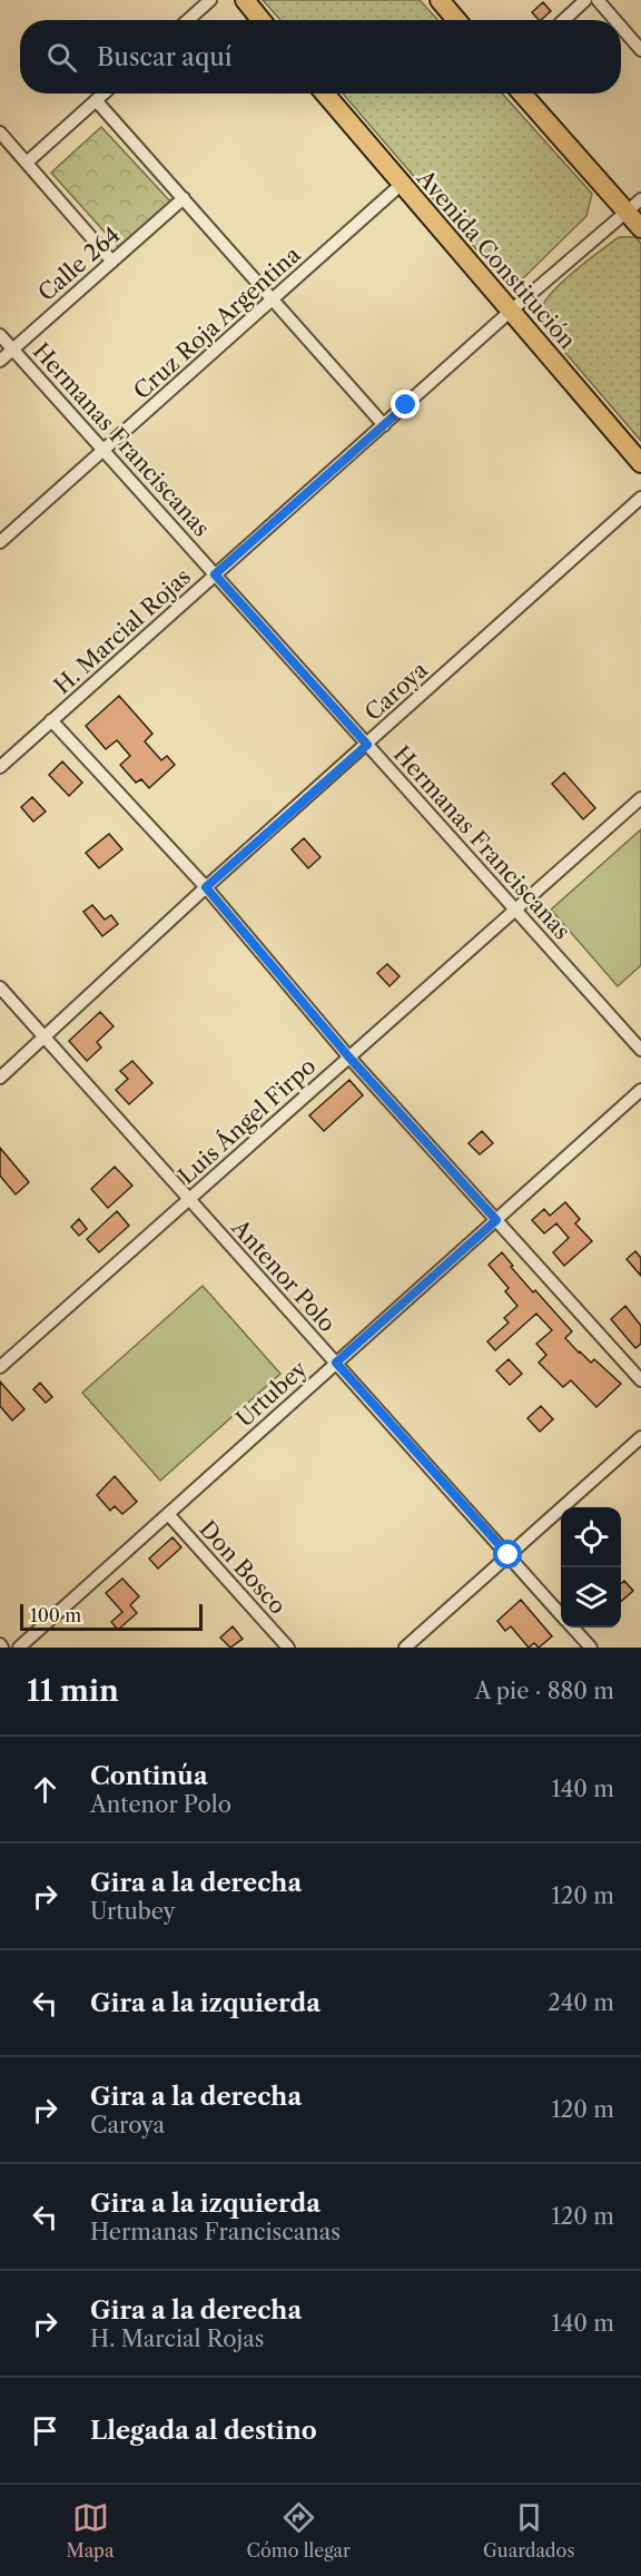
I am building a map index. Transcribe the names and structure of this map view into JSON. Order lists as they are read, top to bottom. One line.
{"streets":{"main road":["Avenida Constitución"],"street":["Calle 264","Cruz Roja Argentina","Hermanas Franciscanas","H. Marcial Rojas","Caroya","Luis Ángel Firpo","Antenor Polo","Urtubey","Don Bosco"]},"crossings":[["Avenida Constitución","Cruz Roja Argentina"],["Avenida Constitución","H. Marcial Rojas"],["Calle 264","Hermanas Franciscanas"],["Cruz Roja Argentina","Hermanas Franciscanas"],["Hermanas Franciscanas","H. Marcial Rojas"],["Hermanas Franciscanas","Caroya"],["Hermanas Franciscanas","Luis Ángel Firpo"],["Caroya","Antenor Polo"],["Luis Ángel Firpo","Antenor Polo"],["Antenor Polo","Urtubey"],["Urtubey","Don Bosco"]],"scale_bar":"100 m","page":{"search":"Buscar aquí","scale":"100 m","heading":["11 min","A pie · 880 m"],"list":[["Continúa","Antenor Polo","140 m"],["Gira a la derecha","Urtubey","120 m"],["Gira a la izquierda","240 m"],["Gira a la derecha","Caroya","120 m"],["Gira a la izquierda","Hermanas Franciscanas","120 m"],["Gira a la derecha","H. Marcial Rojas","140 m"],"Llegada al destino"],"nav":["Mapa","Cómo llegar","Guardados"]}}
